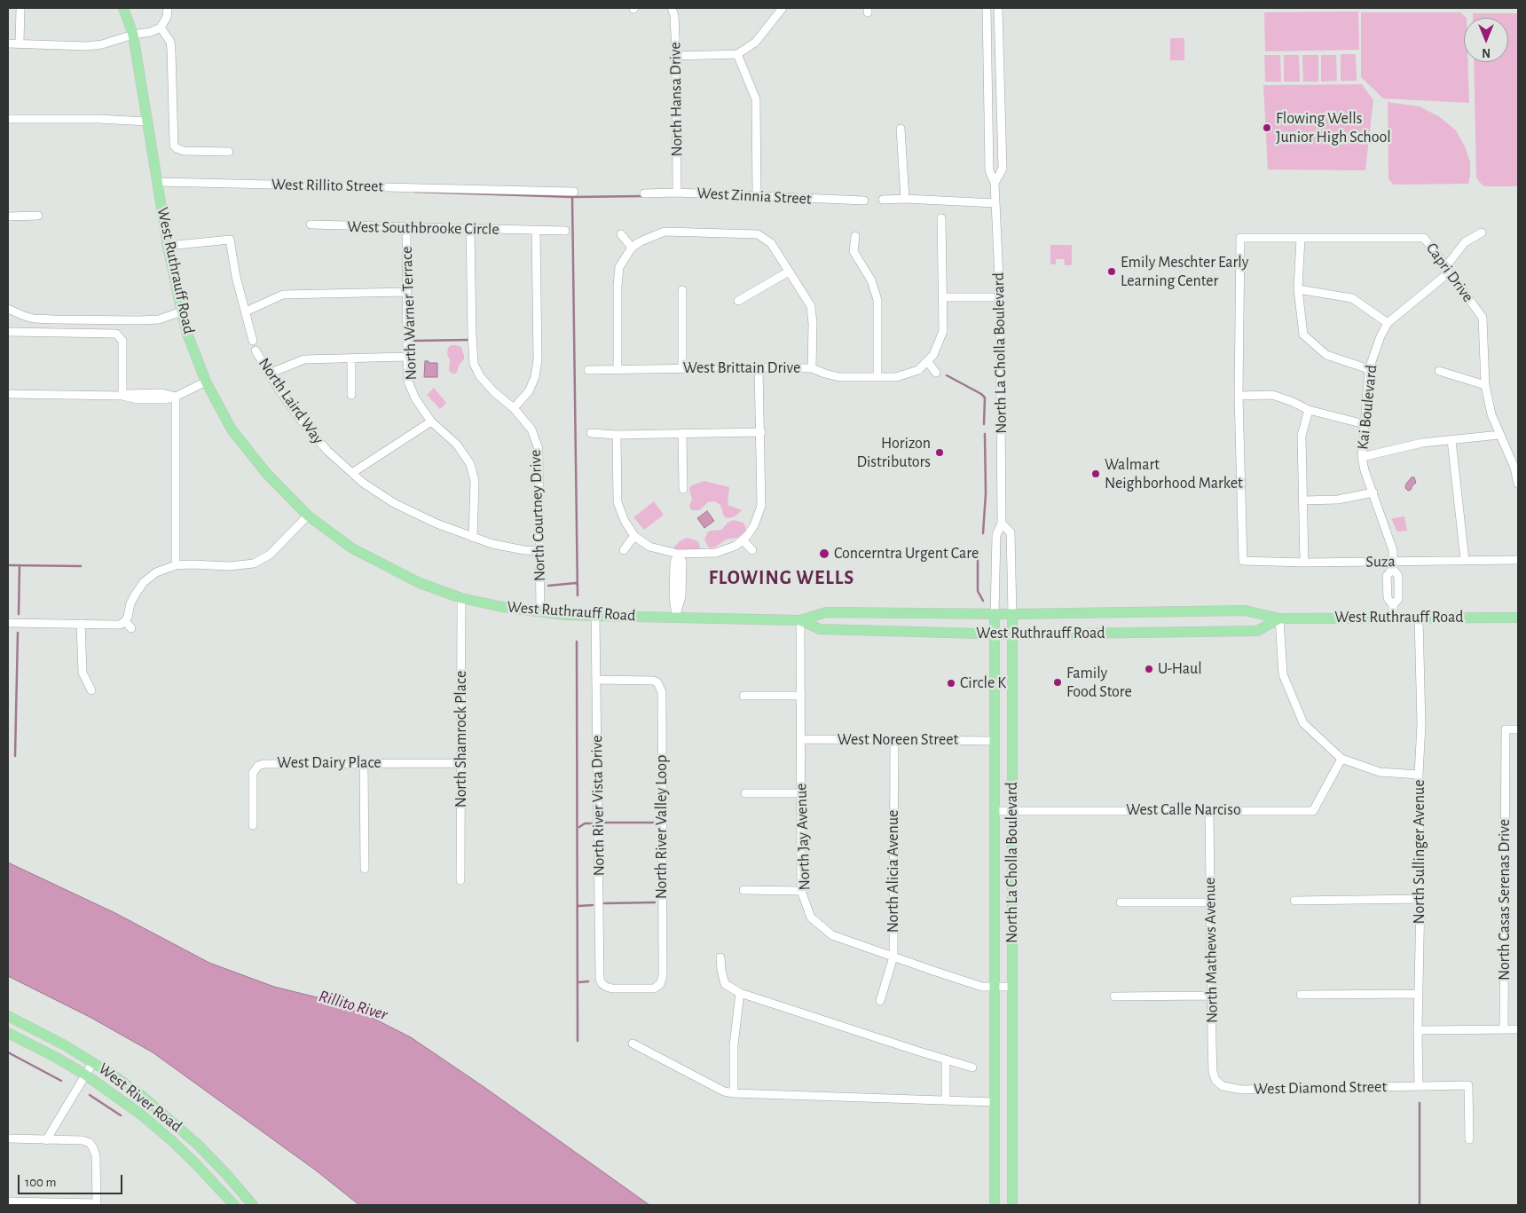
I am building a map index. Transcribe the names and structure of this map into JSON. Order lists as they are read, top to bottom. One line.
{"streets":{"main road":["West Ruthrauff Road","North La Cholla Boulevard","West River Road"],"street":["North Hansa Drive","West Rillito Street","West Zinnia Street","West Southbrooke Circle","Capri Drive","North Warner Terrace","West Brittain Drive","North Laird Way","Kai Boulevard","North Courtney Drive","Suza","North Shamrock Place","West Noreen Street","West Dairy Place","North River Vista Drive","West Calle Narciso","North River Valley Loop","North Jay Avenue","North Sullinger Avenue","North Alicia Avenue","North Casas Serenas Drive","North Mathews Avenue","West Diamond Street"]},"crossings":[["North Hansa Drive","West Zinnia Street"],["West Rillito Street","West Ruthrauff Road"],["West Southbrooke Circle","North Warner Terrace"],["West Southbrooke Circle","North Courtney Drive"],["West Ruthrauff Road","North La Cholla Boulevard"],["West Ruthrauff Road","North Laird Way"],["West Ruthrauff Road","Kai Boulevard"],["West Ruthrauff Road","North Courtney Drive"],["West Ruthrauff Road","North Shamrock Place"],["West Ruthrauff Road","North River Vista Drive"],["West Ruthrauff Road","North Jay Avenue"],["West Ruthrauff Road","North Sullinger Avenue"],["Capri Drive","Kai Boulevard"],["Capri Drive","Suza"],["North Warner Terrace","North Laird Way"],["North La Cholla Boulevard","West Noreen Street"],["North La Cholla Boulevard","West Calle Narciso"],["North La Cholla Boulevard","North Jay Avenue"],["North Laird Way","North Courtney Drive"],["Kai Boulevard","Suza"],["North Shamrock Place","West Dairy Place"],["West Noreen Street","North Jay Avenue"],["West Noreen Street","North Alicia Avenue"],["North River Vista Drive","North River Valley Loop"],["West Calle Narciso","North Mathews Avenue"],["North Jay Avenue","North Alicia Avenue"],["North Sullinger Avenue","West Diamond Street"],["North Mathews Avenue","West Diamond Street"]],"districts":["FLOWING WELLS"],"water":["Rillito River"],"places":["Flowing Wells Junior High School","Emily Meschter Early Learning Center","Horizon Distributors","Walmart Neighborhood Market","Concerntra Urgent Care","U-Haul","Family Food Store","Circle K"],"scale_bar":"100 m","north":"bottom"}
